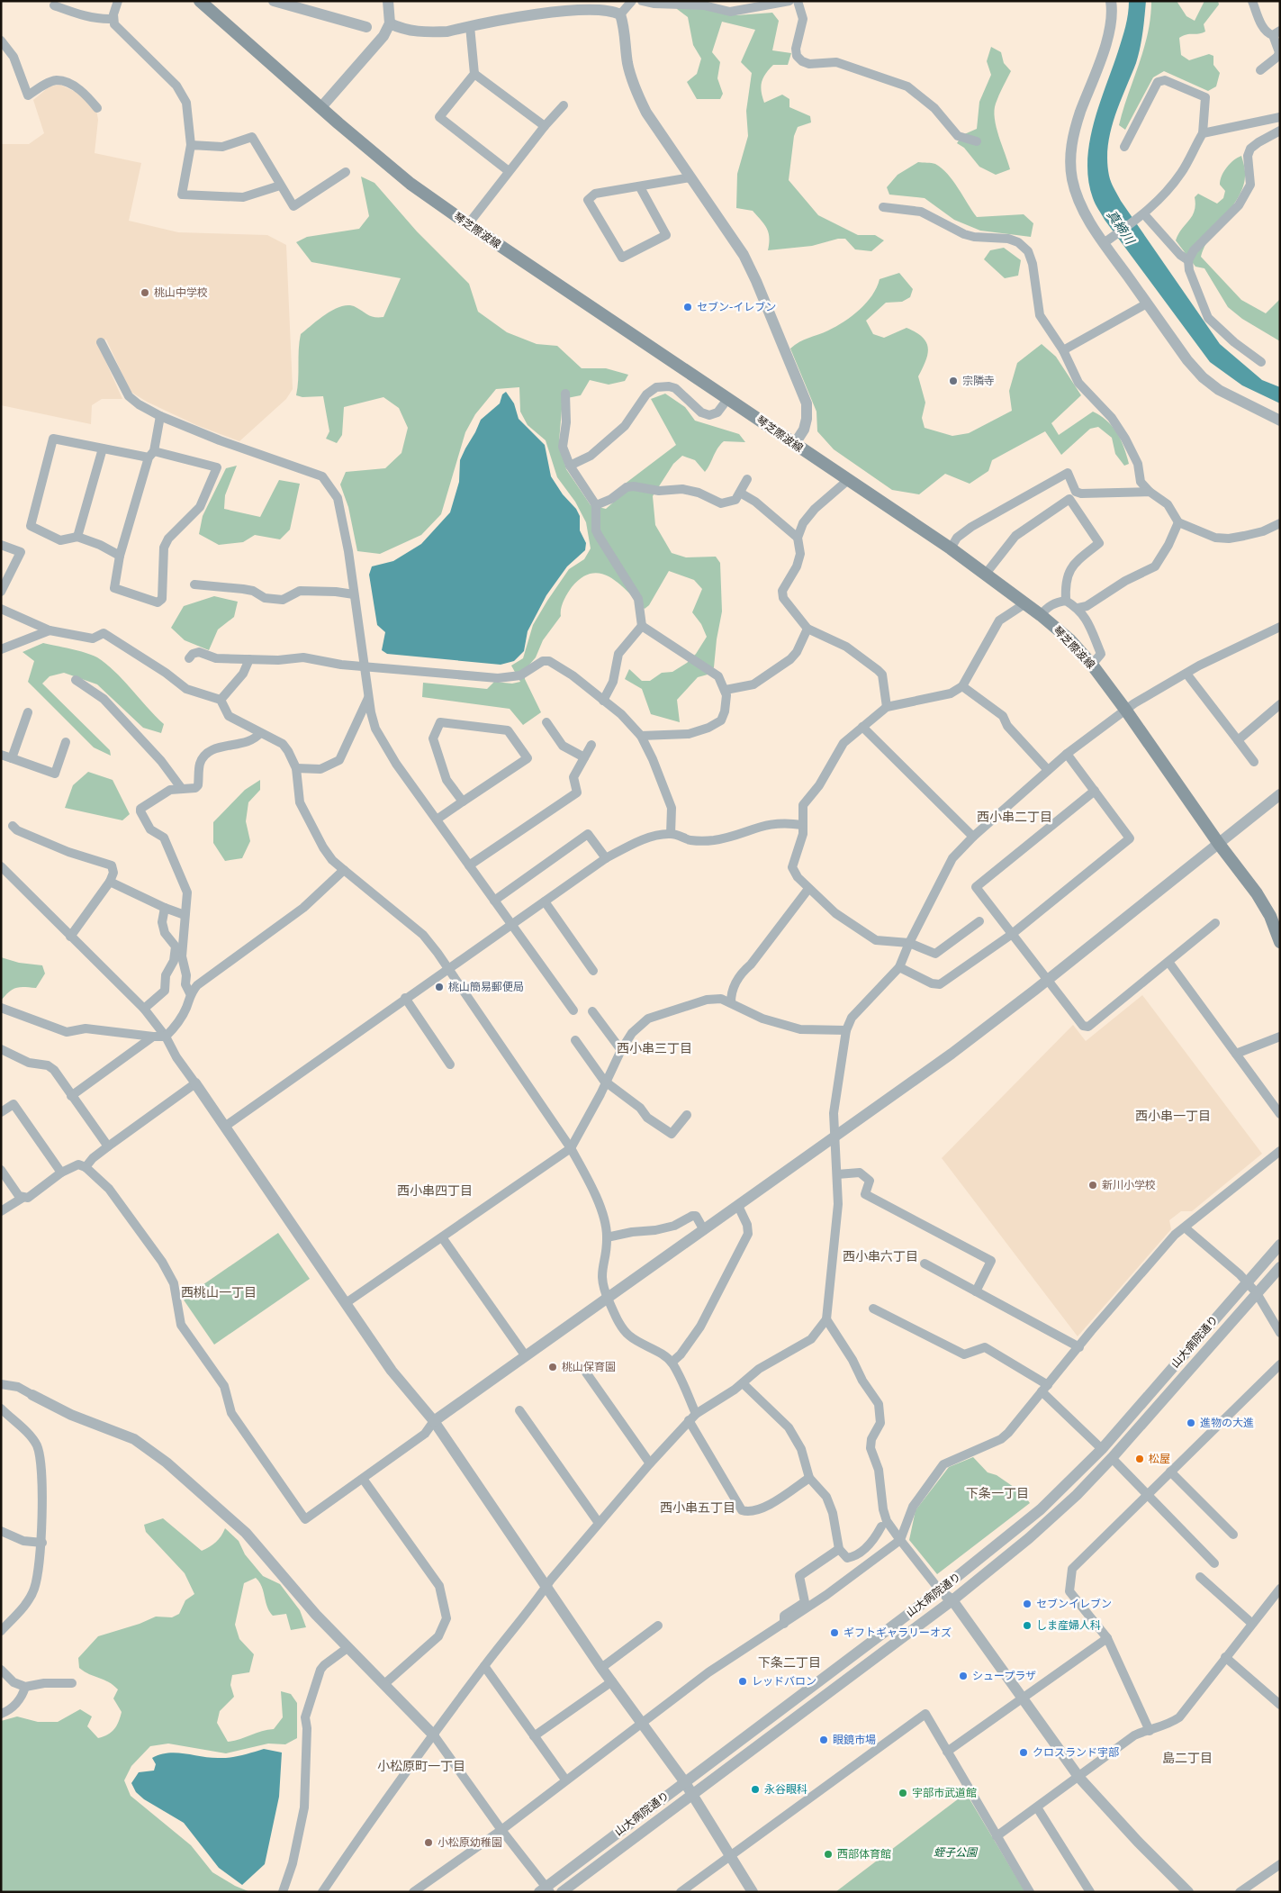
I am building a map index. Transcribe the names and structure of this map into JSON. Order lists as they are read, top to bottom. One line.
{"streets":{"main road":["琴芝際波線"],"street":["山大病院通り"]},"districts":["西小串二丁目","西小串三丁目","西小串一丁目","西小串四丁目","西小串六丁目","西桃山一丁目","下条一丁目","西小串五丁目","下条二丁目","島二丁目","小松原町一丁目"],"water":["真締川"],"parks":["蛭子公園"],"places":["桃山中学校","セブン-イレブン","宗隣寺","桃山簡易郵便局","新川小学校","桃山保育園","進物の大進","松屋","セブンイレブン","しま産婦人科","ギフトギャラリーオズ","シュープラザ","レッドバロン","眼鏡市場","クロスランド宇部","永谷眼科","宇部市武道館","小松原幼稚園","西部体育館"]}
